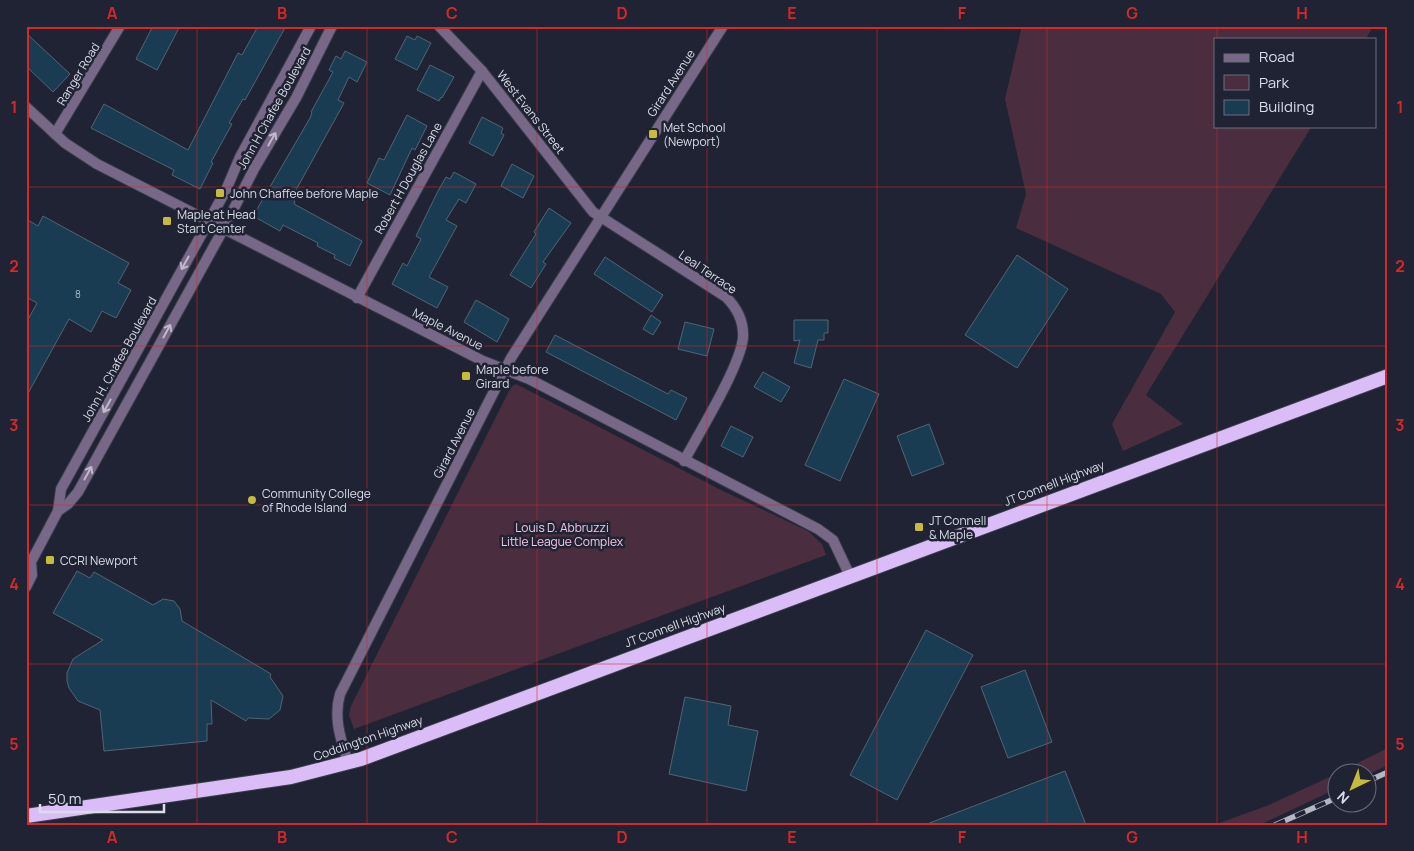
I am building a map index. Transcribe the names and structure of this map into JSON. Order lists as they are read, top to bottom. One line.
{"streets":{"highway":["JT Connell Highway","Coddington Highway"],"street":["Ranger Road","Girard Avenue","John H Chafee Boulevard","West Evans Street","Robert H Douglas Lane","Leal Terrace","Maple Avenue","John H. Chafee Boulevard"]},"crossings":[["Ranger Road","Maple Avenue"],["Girard Avenue","West Evans Street"],["Girard Avenue","Leal Terrace"],["Girard Avenue","Maple Avenue"],["Girard Avenue","Coddington Highway"],["John H Chafee Boulevard","Maple Avenue"],["John H Chafee Boulevard","John H. Chafee Boulevard"],["West Evans Street","Robert H Douglas Lane"],["West Evans Street","Leal Terrace"],["Robert H Douglas Lane","Maple Avenue"],["Leal Terrace","Maple Avenue"],["Maple Avenue","John H. Chafee Boulevard"],["Maple Avenue","JT Connell Highway"],["JT Connell Highway","Coddington Highway"]],"parks":["Louis D. Abbruzzi Little League Complex"],"places":{"transit":["Met School (Newport)","John Chaffee before Maple","Maple at Head Start Center","Maple before Girard","JT Connell & Maple","CCRI Newport"],"other":["Community College of Rhode Island"]},"house_numbers":["8"],"legend":["Road","Park","Building"],"scale_bar":"50 m","north":"bottom left","grid":{"columns":["A","B","C","D","E","F","G","H"],"rows":["1","2","3","4","5"]}}
